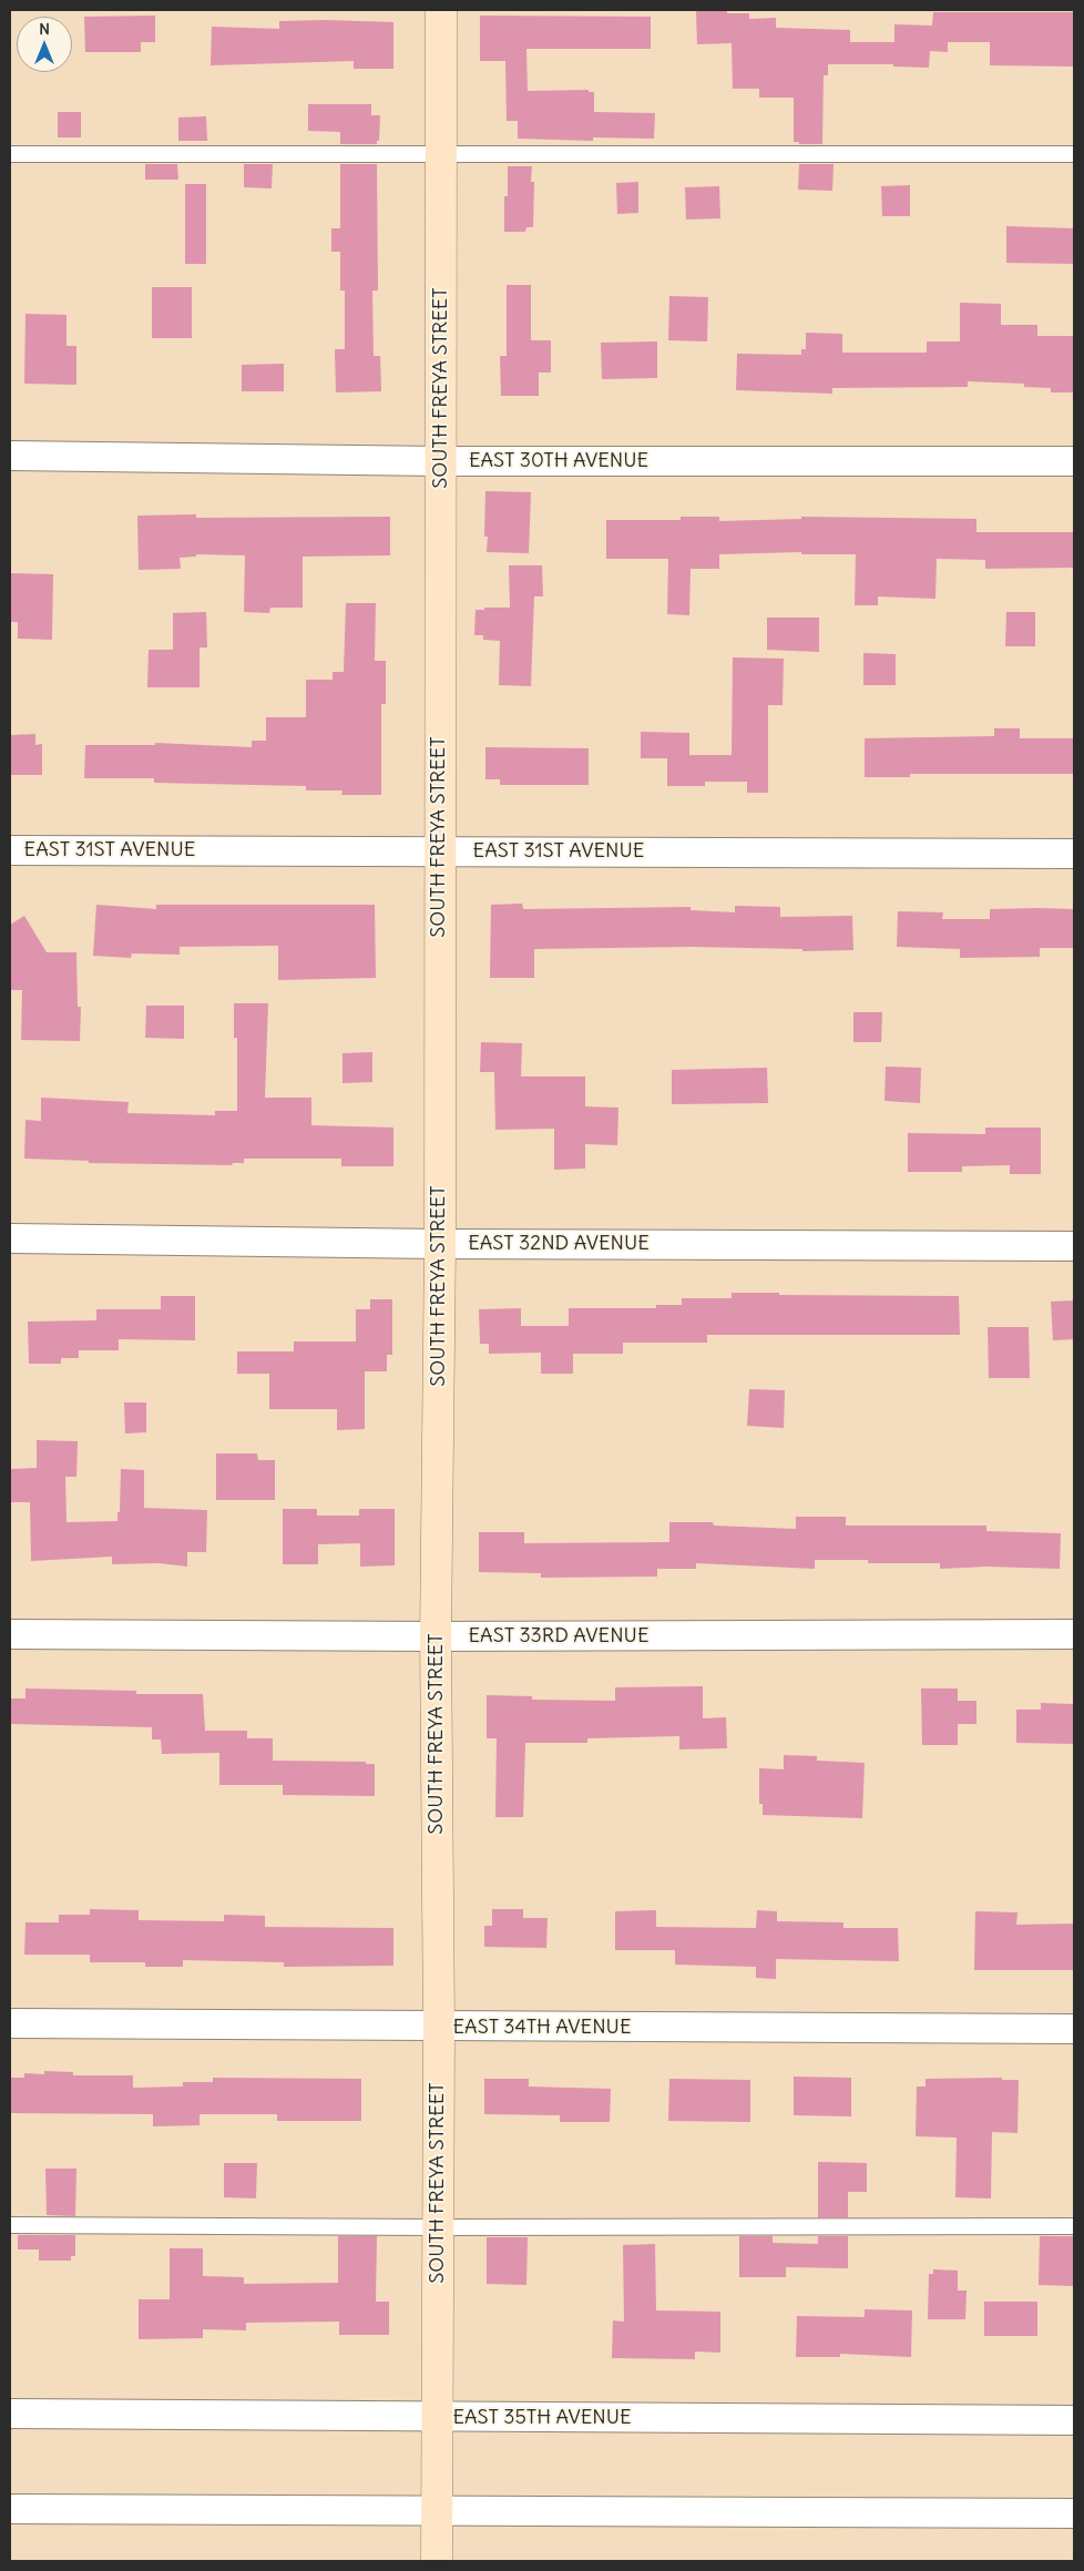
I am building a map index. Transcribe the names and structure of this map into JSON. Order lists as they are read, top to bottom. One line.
{"streets":{"main road":["SOUTH FREYA STREET"],"street":["EAST 30TH AVENUE","EAST 31ST AVENUE","EAST 32ND AVENUE","EAST 33RD AVENUE","EAST 34TH AVENUE","EAST 35TH AVENUE"]},"crossings":[["SOUTH FREYA STREET","EAST 30TH AVENUE"],["SOUTH FREYA STREET","EAST 31ST AVENUE"],["SOUTH FREYA STREET","EAST 32ND AVENUE"],["SOUTH FREYA STREET","EAST 33RD AVENUE"],["SOUTH FREYA STREET","EAST 34TH AVENUE"],["SOUTH FREYA STREET","EAST 35TH AVENUE"]],"north":"top"}
